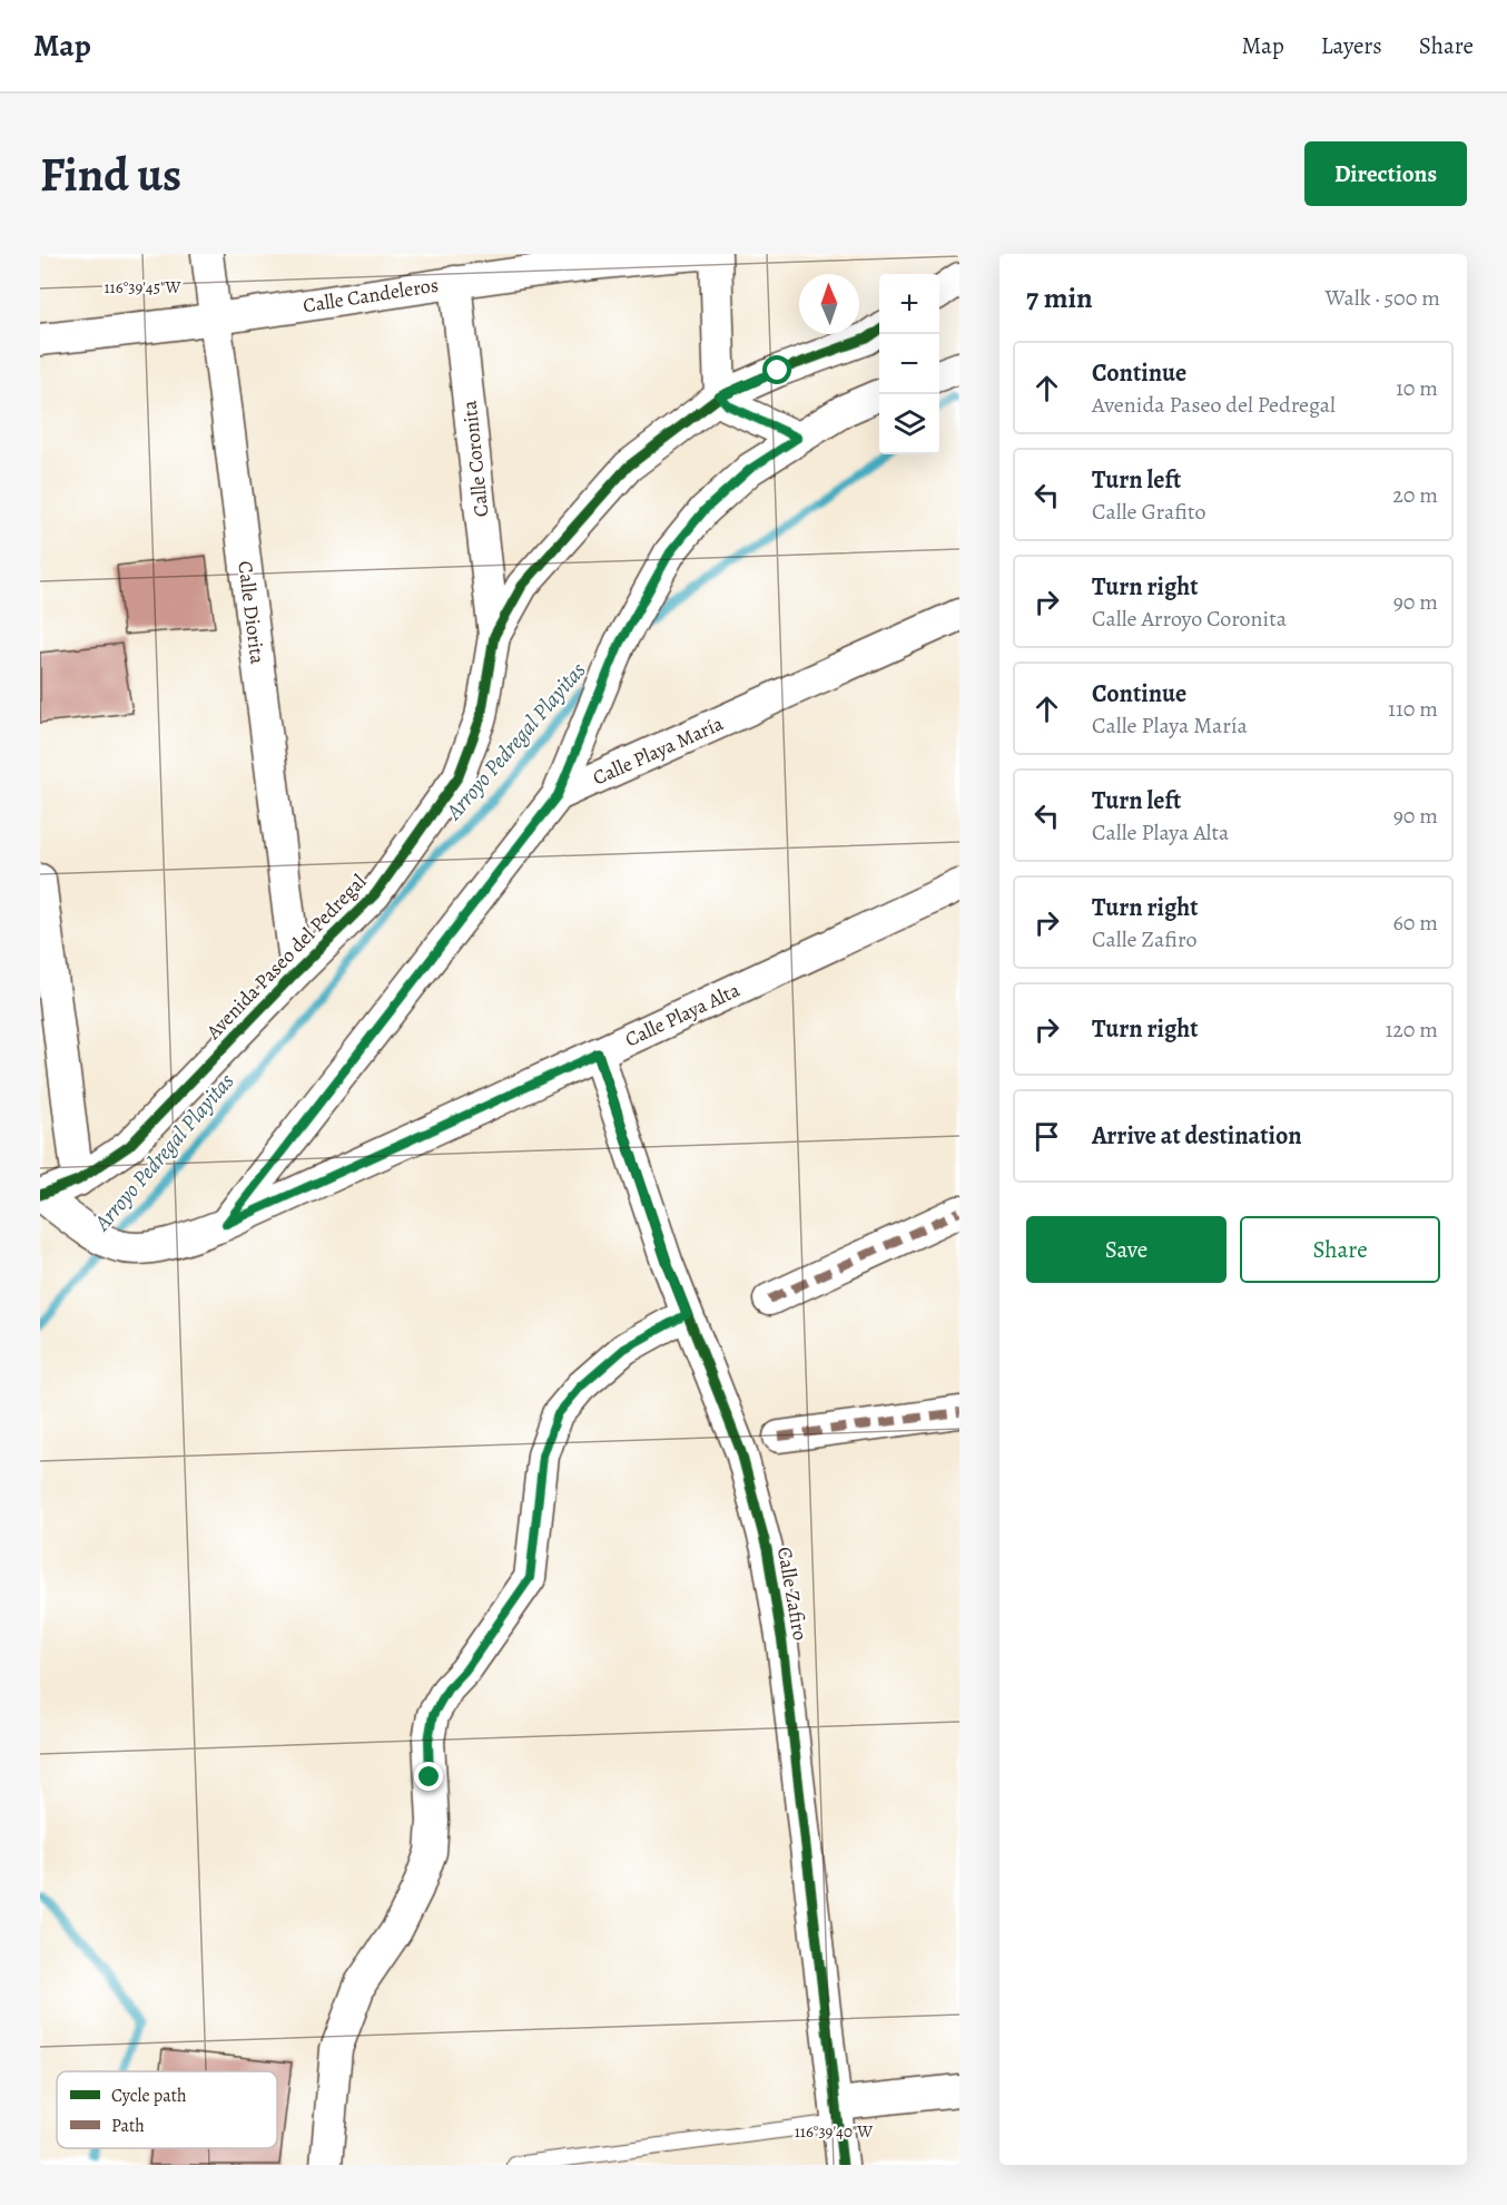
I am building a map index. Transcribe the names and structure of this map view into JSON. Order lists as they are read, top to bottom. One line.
{"streets":{"street":["Calle Candeleros","Calle Coronita","Calle Diorita","Calle Playa María","Avenida Paseo del Pedregal","Calle Playa Alta","Calle Zafiro"]},"crossings":[["Calle Candeleros","Calle Coronita"],["Calle Candeleros","Calle Diorita"],["Calle Coronita","Avenida Paseo del Pedregal"],["Calle Diorita","Avenida Paseo del Pedregal"],["Calle Playa María","Calle Playa Alta"],["Avenida Paseo del Pedregal","Calle Playa Alta"],["Calle Playa Alta","Calle Zafiro"]],"water":["Arroyo Pedregal Playitas"],"legend":["Cycle path","Path"],"north":"top","page":{"header":"Map","nav":["Map","Layers","Share"],"buttons":["Directions",["Save","Share"]],"title":"Find us","heading":["7 min","Walk · 500 m"],"map_buttons":["+","−"],"list":[["Continue","Avenida Paseo del Pedregal","10 m"],["Turn left","Calle Grafito","20 m"],["Turn right","Calle Arroyo Coronita","90 m"],["Continue","Calle Playa María","110 m"],["Turn left","Calle Playa Alta","90 m"],["Turn right","Calle Zafiro","60 m"],["Turn right","120 m"],"Arrive at destination"]},"coordinates":["116°39'45\"W","116°39'40\"W"]}
